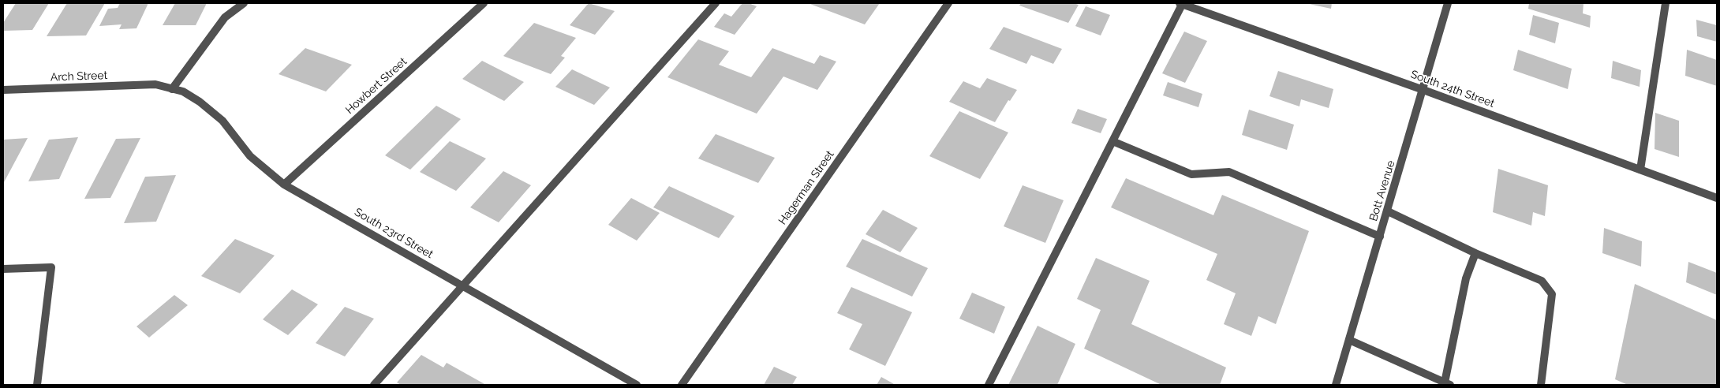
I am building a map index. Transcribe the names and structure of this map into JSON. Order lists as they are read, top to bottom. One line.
{"streets":{"street":["Arch Street","Howbert Street","South 24th Street","Hagerman Street","Bott Avenue","South 23rd Street"]},"crossings":[["Arch Street","South 23rd Street"],["Howbert Street","South 23rd Street"],["South 24th Street","Bott Avenue"]]}
